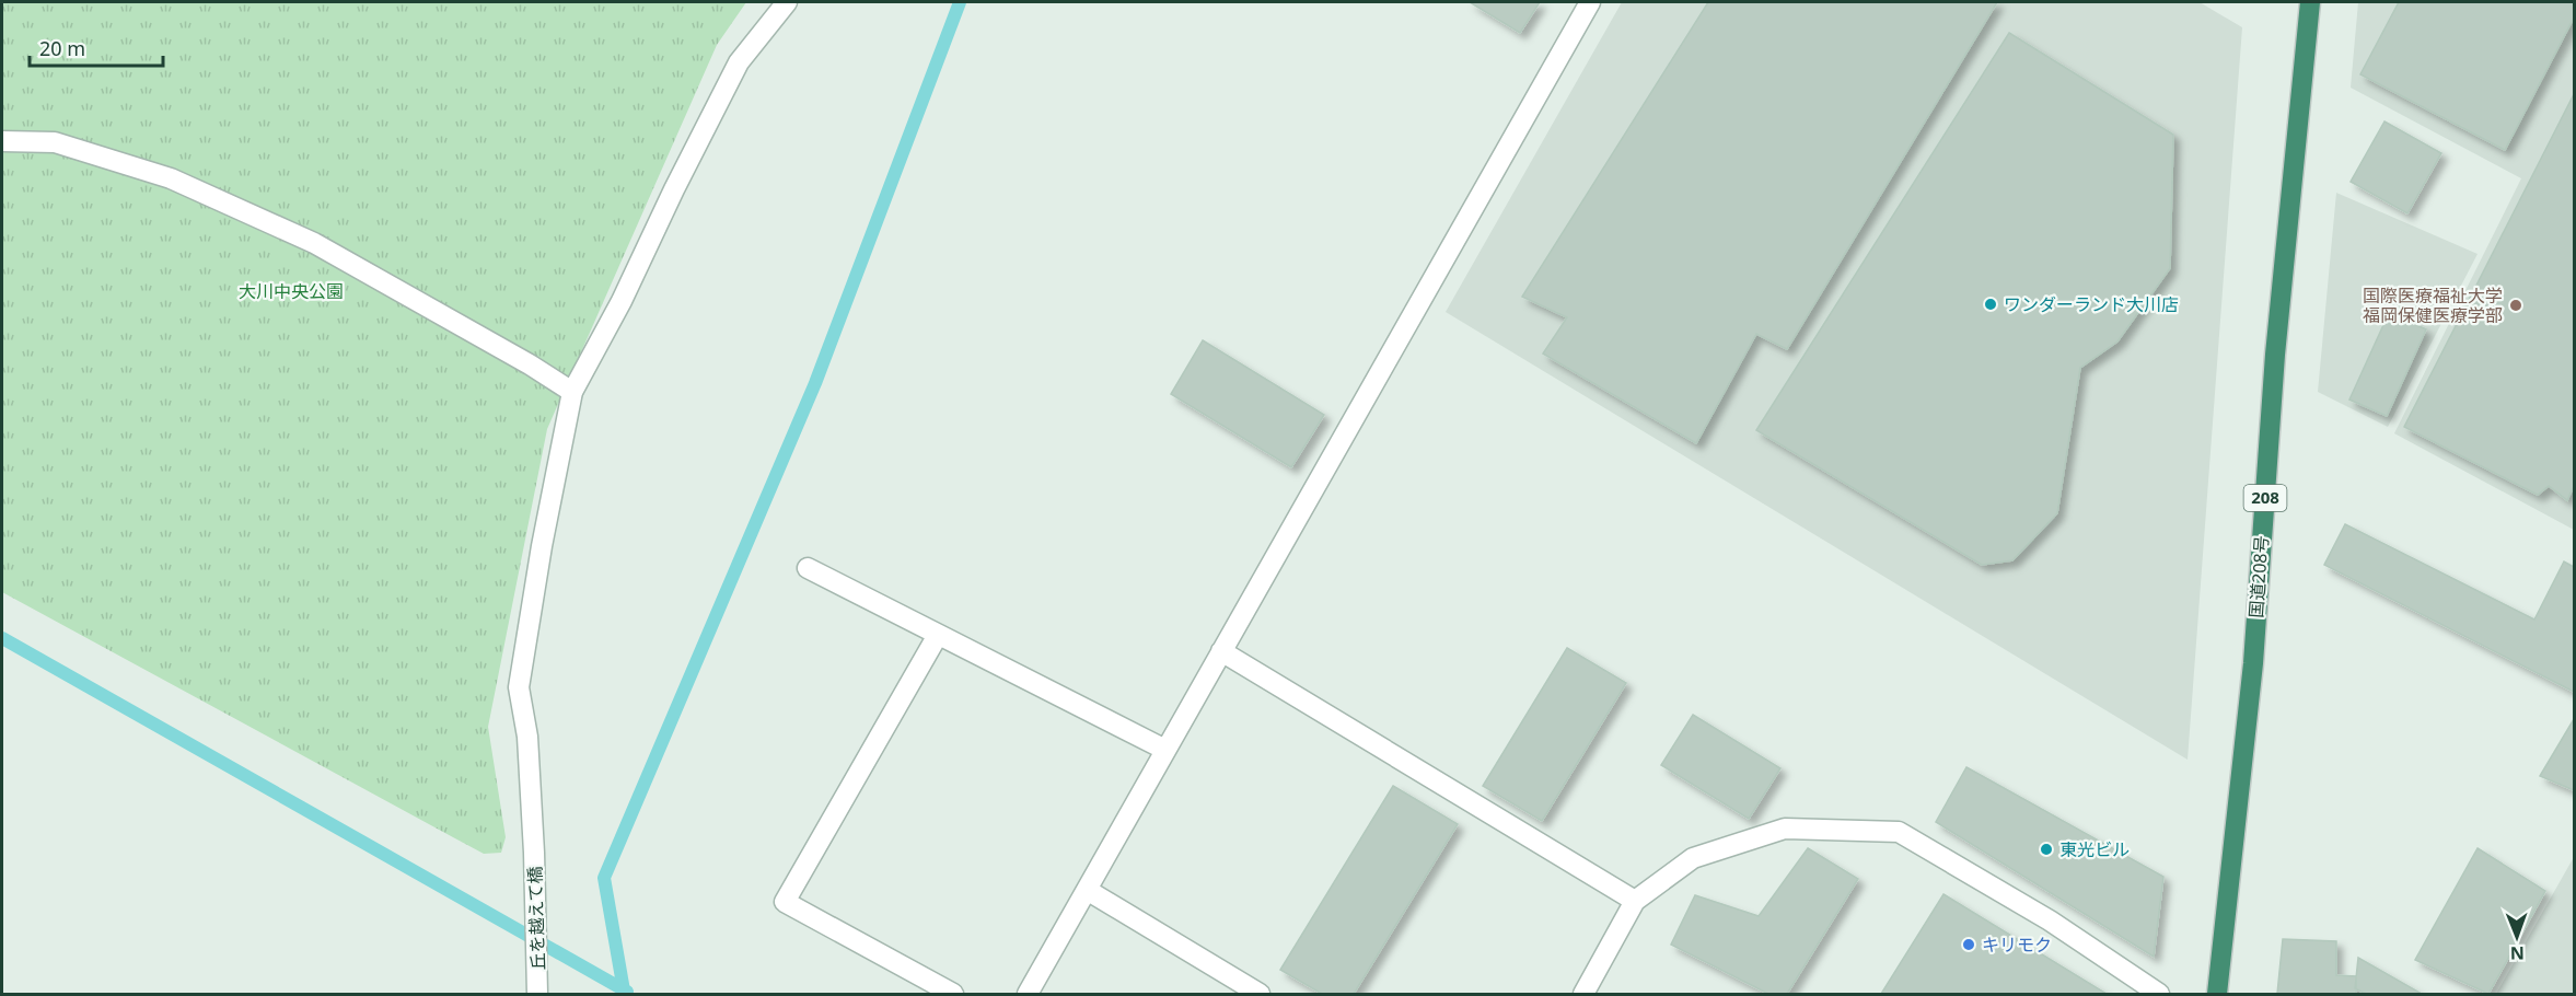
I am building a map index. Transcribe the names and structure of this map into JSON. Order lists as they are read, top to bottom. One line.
{"streets":{"highway":["208","国道208号"],"street":["丘を越えて橋"]},"parks":["大川中央公園"],"places":["ワンダーランド大川店","国際医療福祉大学 福岡保健医療学部","東光ビル","キリモク"],"scale_bar":"20 m","north":"bottom"}
